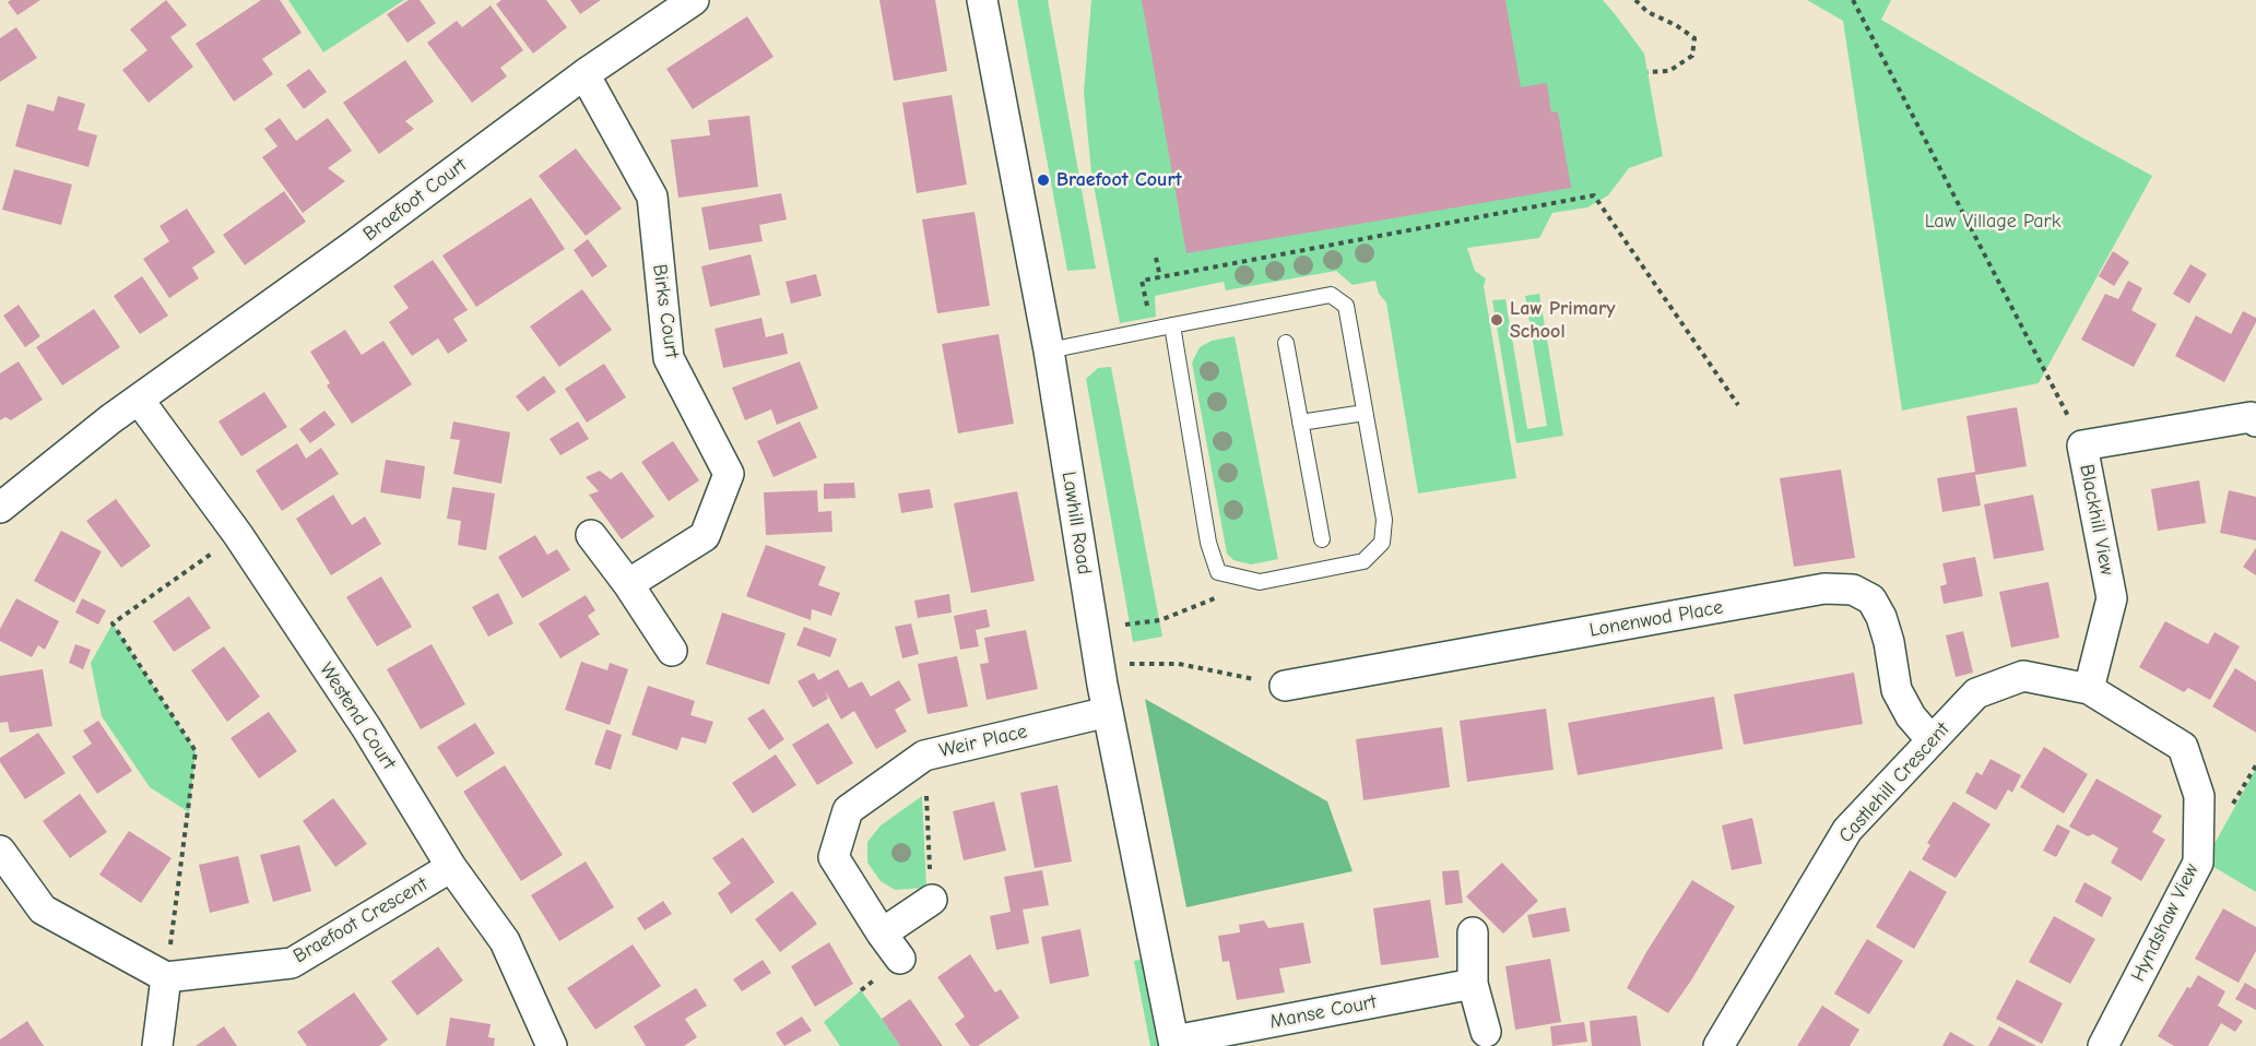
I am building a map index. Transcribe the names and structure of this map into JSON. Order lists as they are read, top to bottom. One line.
{"streets":{"street":["Braefoot Court","Birks Court","Blackhill View","Lawhill Road","Lonenwod Place","Westend Court","Weir Place","Castlehill Crescent","Braefoot Crescent","Hyndshaw View","Manse Court"]},"crossings":[["Braefoot Court","Birks Court"],["Braefoot Court","Westend Court"],["Blackhill View","Castlehill Crescent"],["Blackhill View","Hyndshaw View"],["Lawhill Road","Weir Place"],["Lawhill Road","Manse Court"],["Lonenwod Place","Castlehill Crescent"],["Westend Court","Braefoot Crescent"],["Castlehill Crescent","Hyndshaw View"]],"parks":["Law Village Park"],"places":["Braefoot Court","Law Primary School"]}
